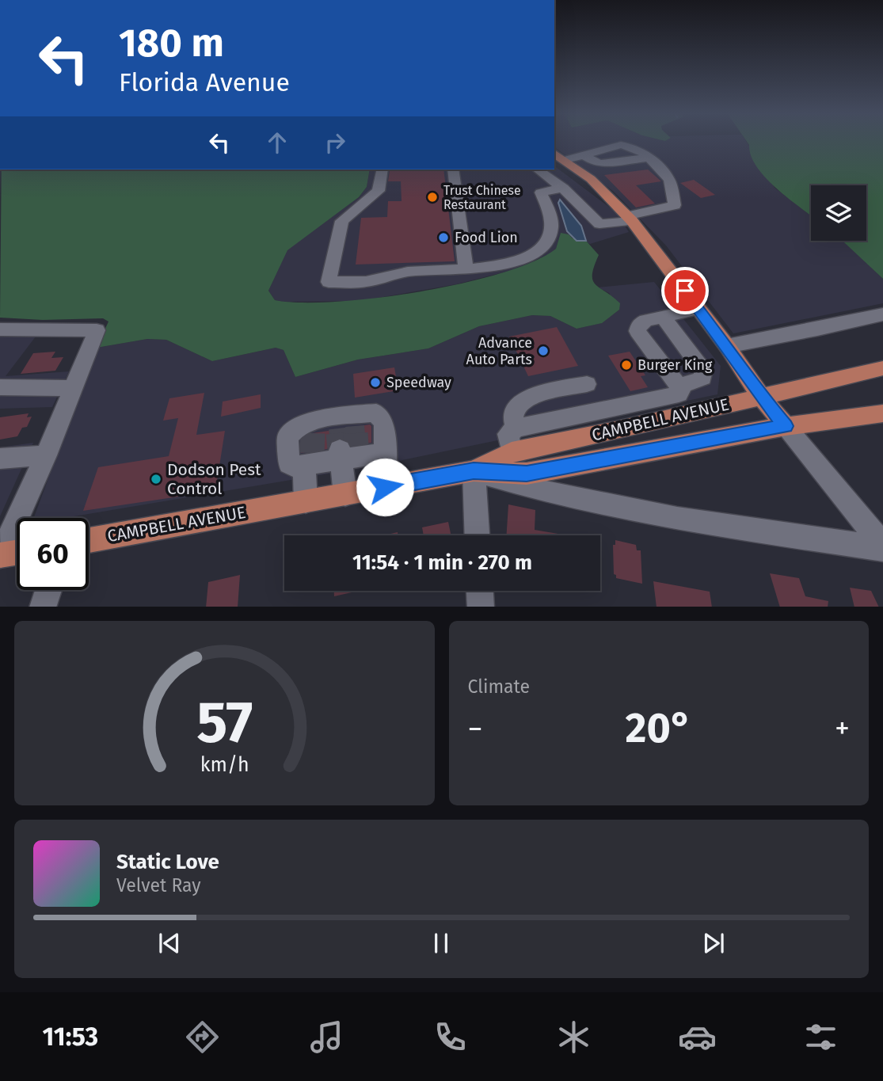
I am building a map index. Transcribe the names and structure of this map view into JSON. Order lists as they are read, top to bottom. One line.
{"streets":{"main road":["CAMPBELL AVENUE"]},"places":["Trust Chinese Restaurant","Food Lion","Advance Auto Parts","Burger King","Speedway","Dodson Pest Control"],"page":{"turn":["180 m","Florida Avenue"],"limit":"60","trip":"11:54 · 1 min · 270 m","tile":"Climate","heat":["−","20°","+"],"song":["Static Love","Velvet Ray"],"tabs":"11:53","gauge":["57","km/h"]}}
